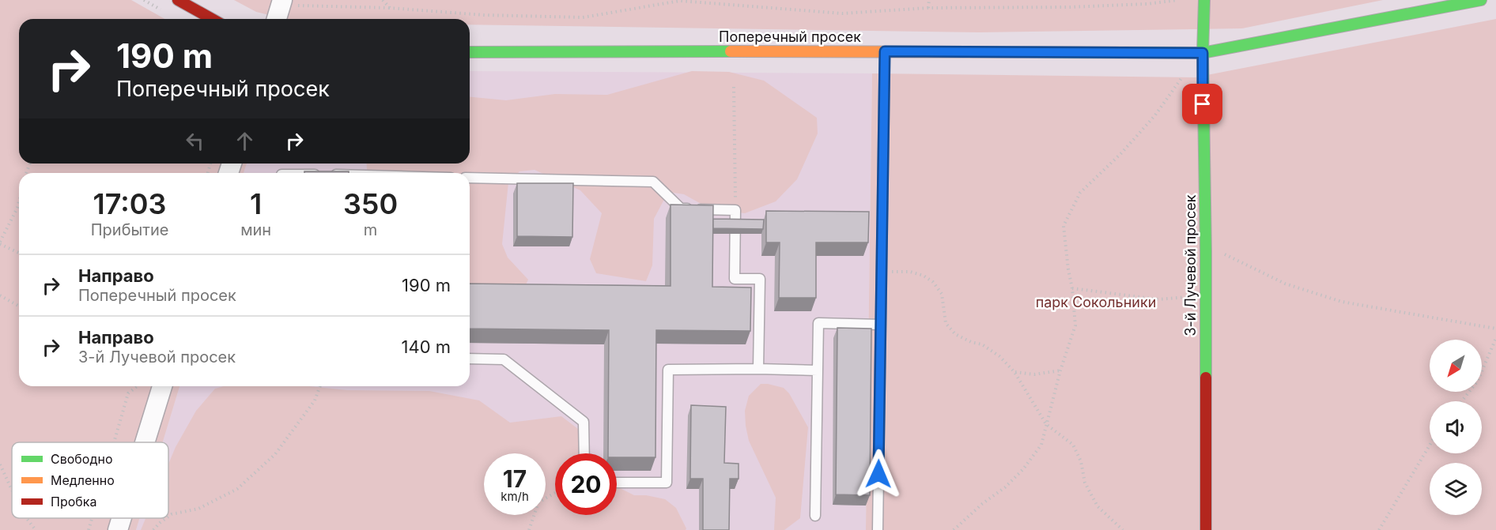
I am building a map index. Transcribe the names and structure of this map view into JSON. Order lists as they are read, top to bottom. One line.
{"streets":{"street":["Поперечный просек","3-й Лучевой просек"]},"crossings":[["Поперечный просек","3-й Лучевой просек"]],"parks":["парк Сокольники"],"legend":["Свободно","Медленно","Пробка"],"north":"bottom left","page":{"turn":["190 m","Поперечный просек"],"eta":["17:03","Прибытие","1","мин","350","m"],"list":[{"name":"Направо","note":"Поперечный просек","value":"190 m"},{"name":"Направо","note":"3-й Лучевой просек","value":"140 m"}],"speed":"17 km/h","limit":"20"}}
